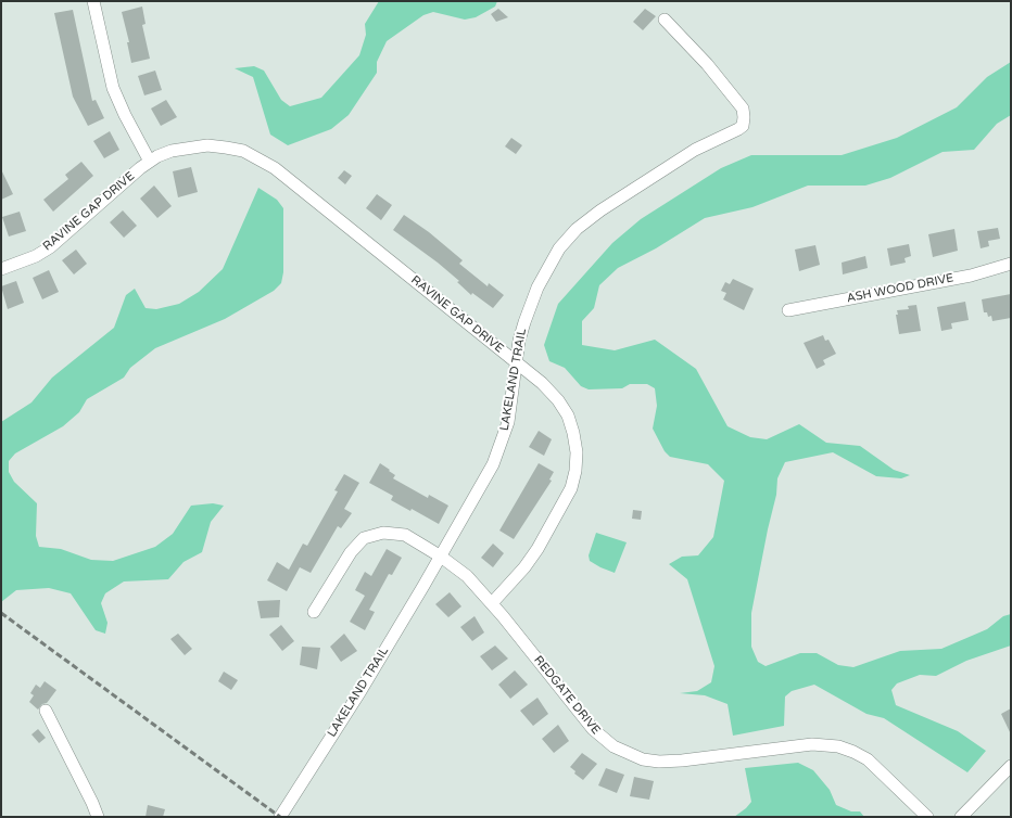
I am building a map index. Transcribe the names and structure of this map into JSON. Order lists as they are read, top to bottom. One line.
{"streets":{"street":["RAVINE GAP DRIVE","ASH WOOD DRIVE","LAKELAND TRAIL","REDGATE DRIVE"]},"crossings":[["RAVINE GAP DRIVE","LAKELAND TRAIL"],["RAVINE GAP DRIVE","REDGATE DRIVE"],["LAKELAND TRAIL","REDGATE DRIVE"]]}
